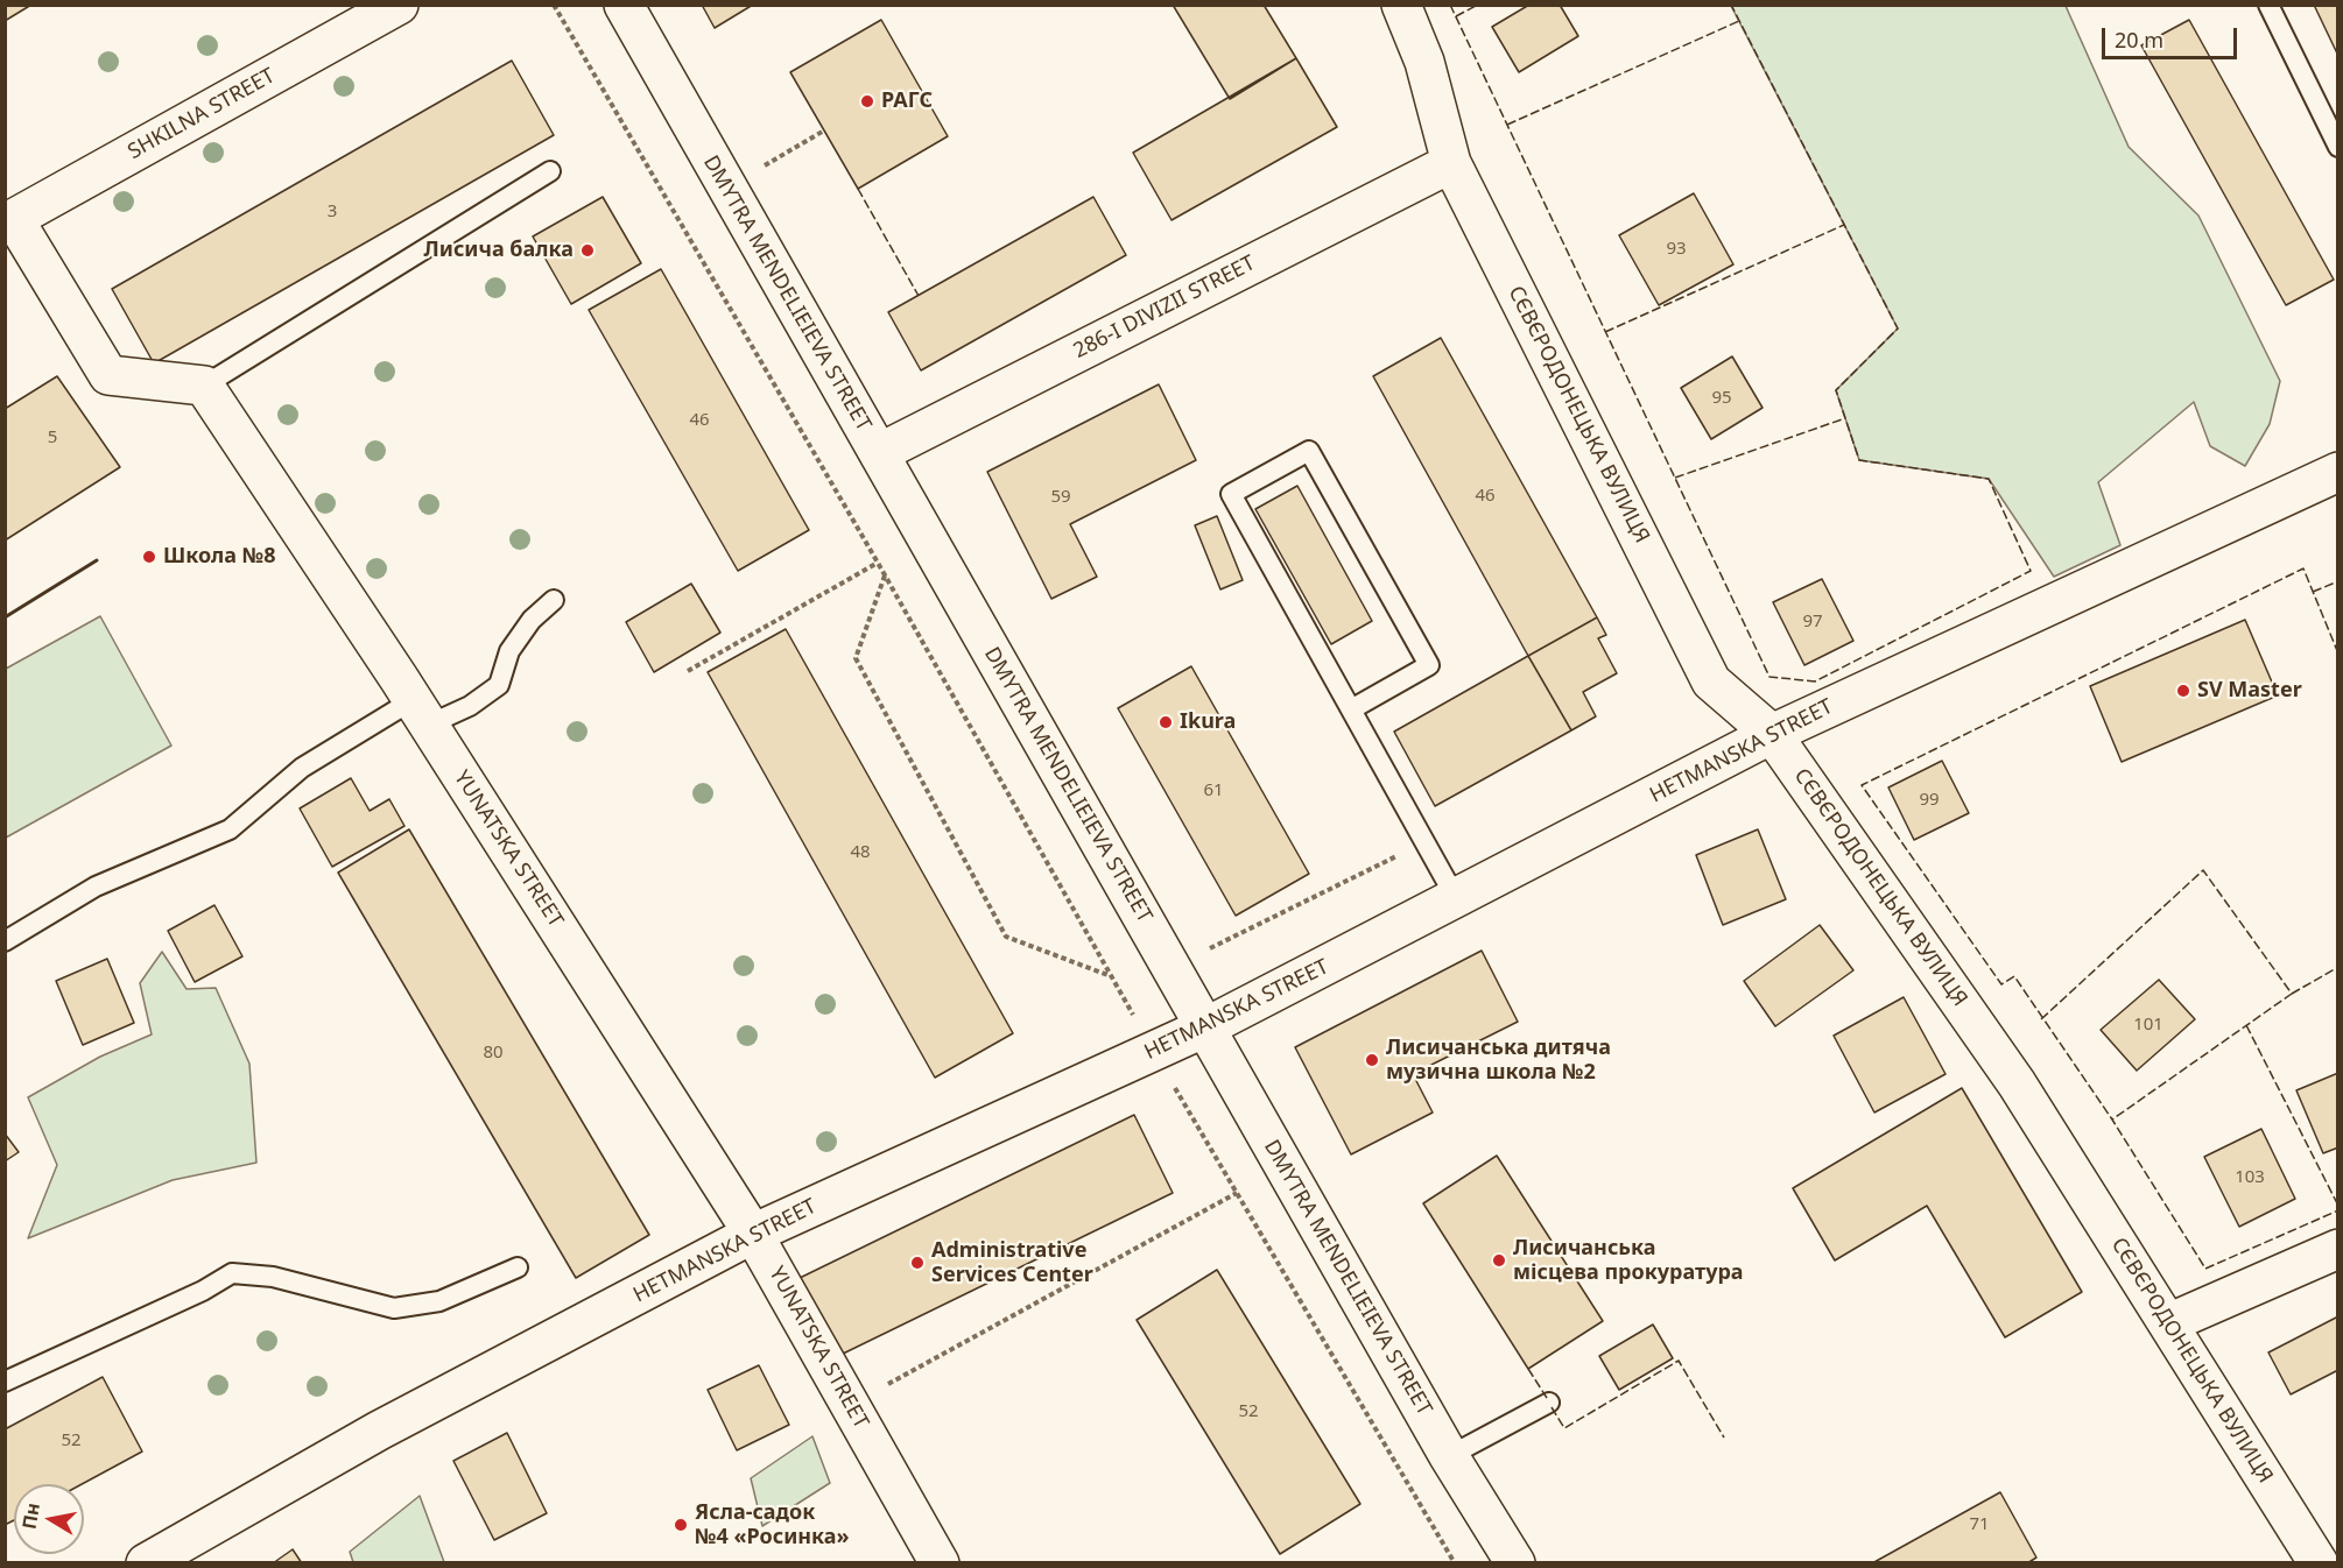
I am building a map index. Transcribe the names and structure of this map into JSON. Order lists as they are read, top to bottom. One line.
{"streets":{"street":["SHKILNA STREET","DMYTRA MENDELIEIEVA STREET","286-I DIVIZII STREET","СЄВЄРОДОНЕЦЬКА ВУЛИЦЯ","HETMANSKA STREET","YUNATSKA STREET"]},"crossings":[["DMYTRA MENDELIEIEVA STREET","286-I DIVIZII STREET"],["DMYTRA MENDELIEIEVA STREET","HETMANSKA STREET"],["286-I DIVIZII STREET","СЄВЄРОДОНЕЦЬКА ВУЛИЦЯ"],["СЄВЄРОДОНЕЦЬКА ВУЛИЦЯ","HETMANSKA STREET"],["HETMANSKA STREET","YUNATSKA STREET"]],"places":["РАГС","Лисича балка","Школа №8","SV Master","Ikura","Лисичанська дитяча музична школа №2","Лисичанська місцева прокуратура","Administrative Services Center","Ясла-садок №4 «Росинка»"],"house_numbers":["3","93","95","46","5","46","59","97","61","99","48","101","80","103","52","52","71"],"scale_bar":"20 m","north":"left"}
